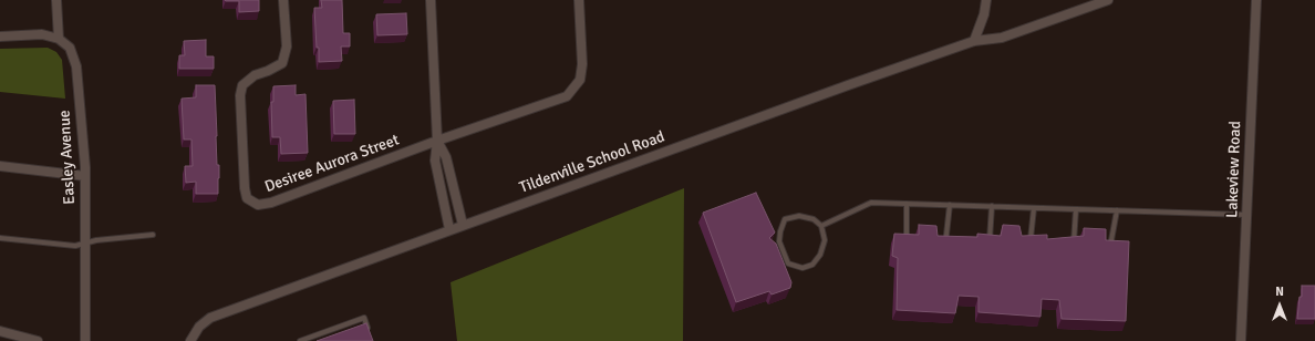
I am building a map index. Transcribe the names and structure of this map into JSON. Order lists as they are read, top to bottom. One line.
{"streets":{"street":["Easley Avenue","Tildenville School Road","Desiree Aurora Street","Lakeview Road"]},"north":"top"}
